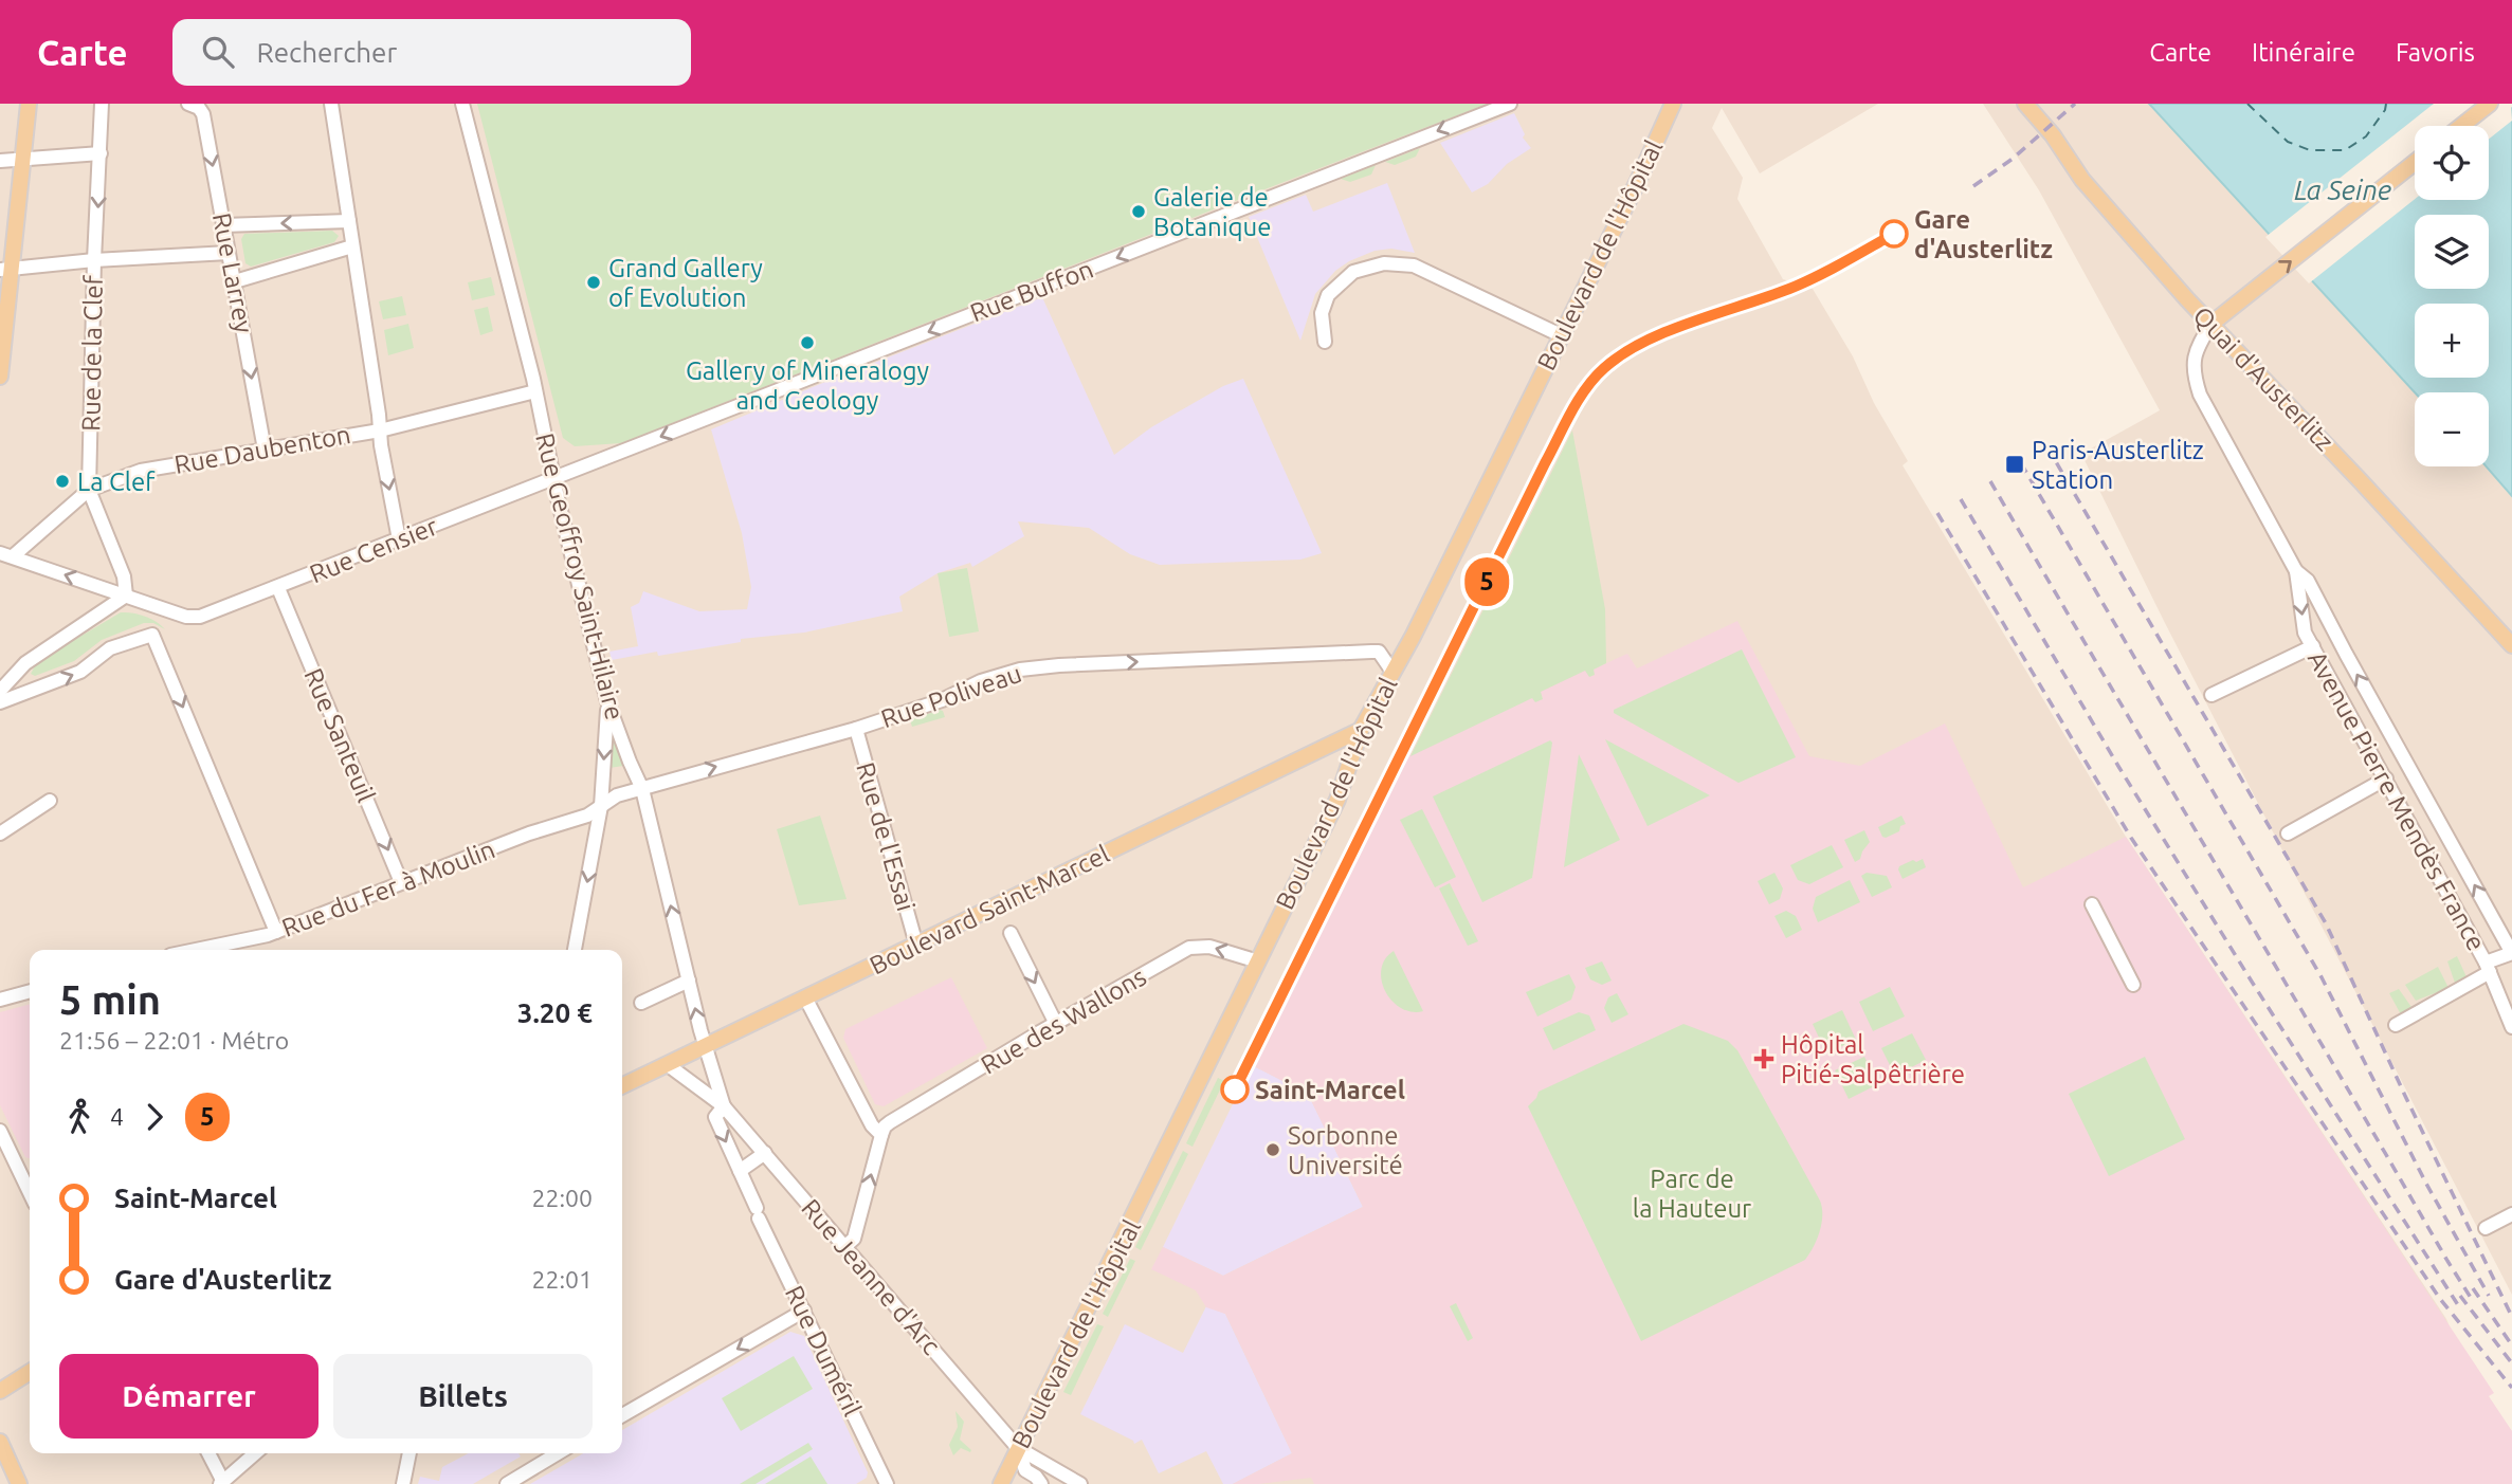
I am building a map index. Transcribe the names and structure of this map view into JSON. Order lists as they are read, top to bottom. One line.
{"streets":{"main road":["Boulevard de l'Hôpital","Quai d'Austerlitz","Boulevard Saint-Marcel"],"street":["Rue Larrey","Rue Buffon","Rue de la Clef","Rue Daubenton","Rue Censier","Rue Geoffroy Saint-Hilaire","Rue Poliveau","Rue Santeuil","Avenue Pierre Mendès France","Rue de l'Essai","Rue du Fer à Moulin","Rue des Wallons","Rue Jeanne d'Arc","Rue Duméril"]},"crossings":[["Boulevard de l'Hôpital","Rue Poliveau"],["Boulevard de l'Hôpital","Boulevard Saint-Marcel"],["Boulevard de l'Hôpital","Rue des Wallons"],["Boulevard de l'Hôpital","Rue Jeanne d'Arc"],["Rue Larrey","Rue Daubenton"],["Rue Buffon","Rue Censier"],["Rue Buffon","Rue Geoffroy Saint-Hilaire"],["Rue de la Clef","Rue Daubenton"],["Rue de la Clef","Rue Censier"],["Quai d'Austerlitz","Avenue Pierre Mendès France"],["Rue Daubenton","Rue Geoffroy Saint-Hilaire"],["Rue Censier","Rue Geoffroy Saint-Hilaire"],["Rue Censier","Rue Santeuil"],["Rue Geoffroy Saint-Hilaire","Rue Poliveau"],["Rue Geoffroy Saint-Hilaire","Boulevard Saint-Marcel"],["Rue Geoffroy Saint-Hilaire","Rue Jeanne d'Arc"],["Rue Poliveau","Rue de l'Essai"],["Rue Poliveau","Rue du Fer à Moulin"],["Rue Santeuil","Rue du Fer à Moulin"],["Rue de l'Essai","Boulevard Saint-Marcel"],["Boulevard Saint-Marcel","Rue Jeanne d'Arc"],["Rue Jeanne d'Arc","Rue Duméril"]],"one_way":["Rue Larrey","Rue Buffon","Rue Poliveau","Rue Santeuil","Rue des Wallons"],"water":["La Seine"],"parks":["Parc de la Hauteur"],"places":{"other":["Galerie de Botanique","Gare d'Austerlitz","Grand Gallery of Evolution","Gallery of Mineralogy and Geology","La Clef","Saint-Marcel","Sorbonne Université"],"transit":["Paris-Austerlitz Station"],"health":["Hôpital Pitié-Salpêtrière"]},"lines":["metro line 5"],"page":{"header":"Carte","search":"Rechercher","nav":["Carte","Itinéraire","Favoris"],"on_map":"5","map_buttons":["+","−"],"heading":["5 min","21:56 – 22:01 · Métro","3.20 €"],"legs":["4","5"],"list":[{"name":"Saint-Marcel","value":"22:00"},{"name":"Gare d'Austerlitz","value":"22:01"}],"buttons":["Démarrer","Billets"]}}
